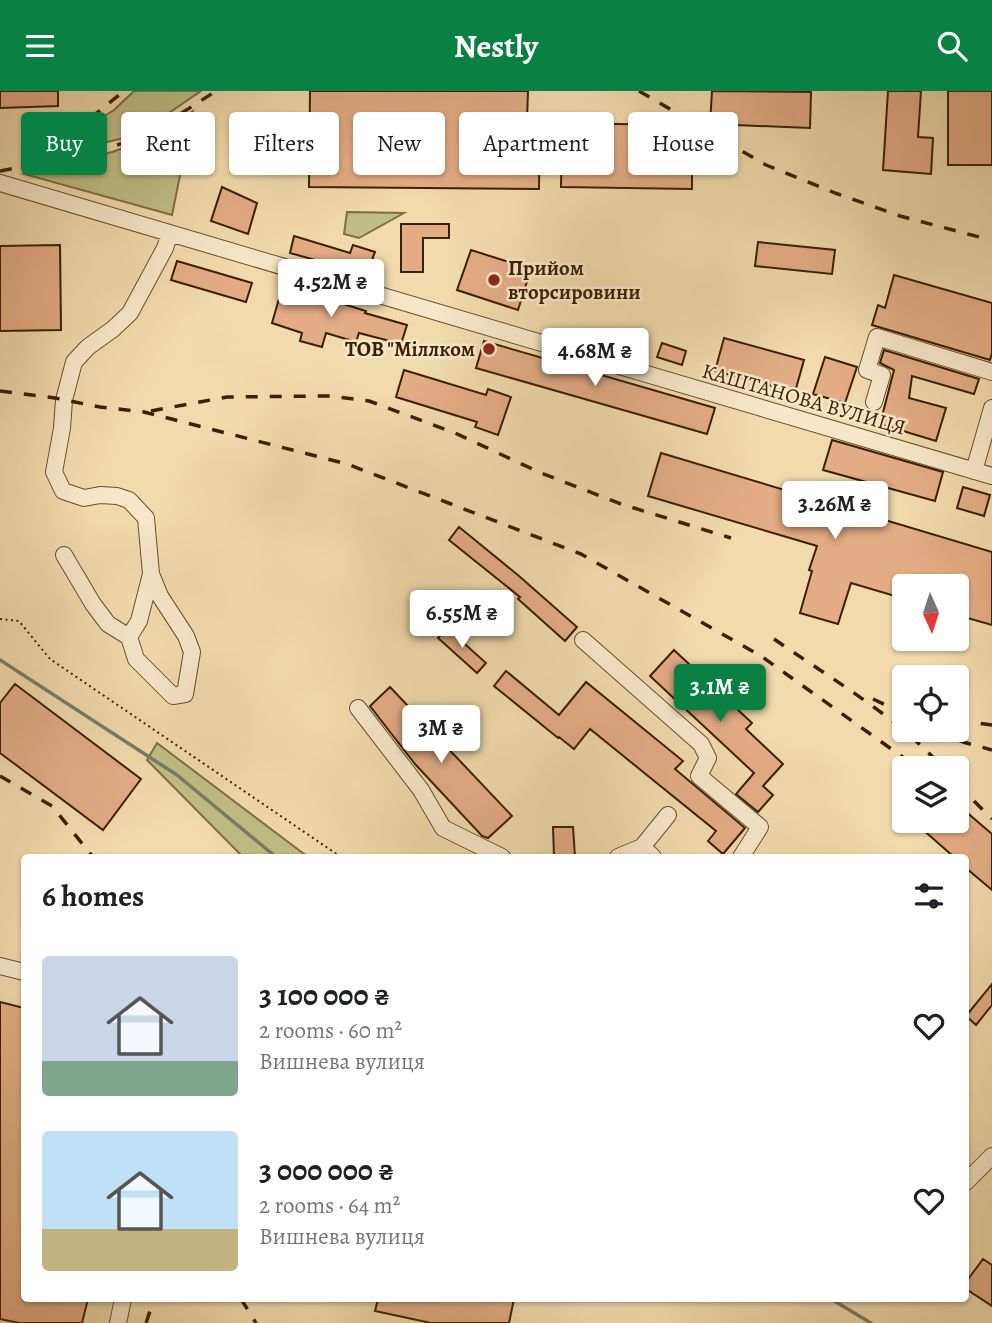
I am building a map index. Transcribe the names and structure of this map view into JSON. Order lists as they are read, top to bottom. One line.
{"streets":{"street":["КАШТАНОВА ВУЛИЦЯ"]},"places":["Прийом вторсировини","ТОВ \"Міллком"],"north":"bottom","page":{"header":"Nestly","chip":["Buy","Rent","Filters","New","Apartment","House"],"price":["4.52M ₴","4.68M ₴","3.26M ₴","6.55M ₴","3.1M ₴","3M ₴"],"heading":"6 homes","list":[{"name":"3 100 000 ₴","note":"2 rooms · 60 m² · Вишнева вулиця"},{"name":"3 000 000 ₴","note":"2 rooms · 64 m² · Вишнева вулиця"}]}}
